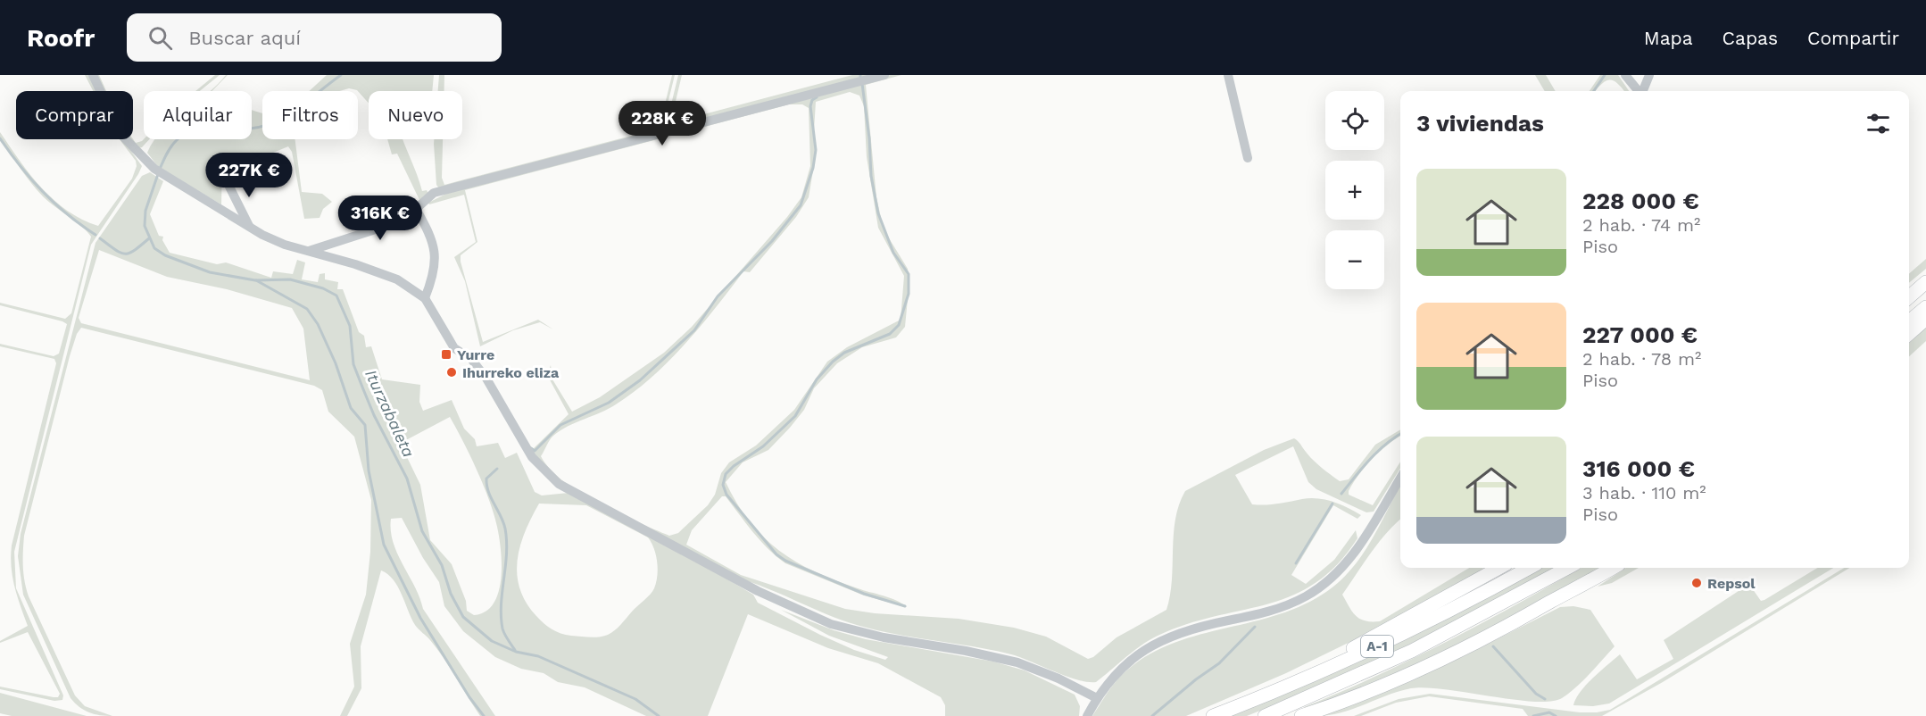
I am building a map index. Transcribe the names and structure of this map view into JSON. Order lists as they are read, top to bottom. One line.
{"streets":{"highway":["A-1"]},"water":["Iturzabaleta"],"places":{"transit":["Yurre"],"other":["Ihurreko eliza","Repsol"]},"page":{"header":"Roofr","search":"Buscar aquí","nav":["Mapa","Capas","Compartir"],"map_buttons":["+","−"],"chip":["Comprar","Alquilar","Filtros","Nuevo"],"heading":"3 viviendas","price":["228K €","227K €","316K €"],"list":[{"name":"228 000 €","note":"2 hab. · 74 m² · Piso"},{"name":"227 000 €","note":"2 hab. · 78 m² · Piso"},{"name":"316 000 €","note":"3 hab. · 110 m² · Piso"}]}}
